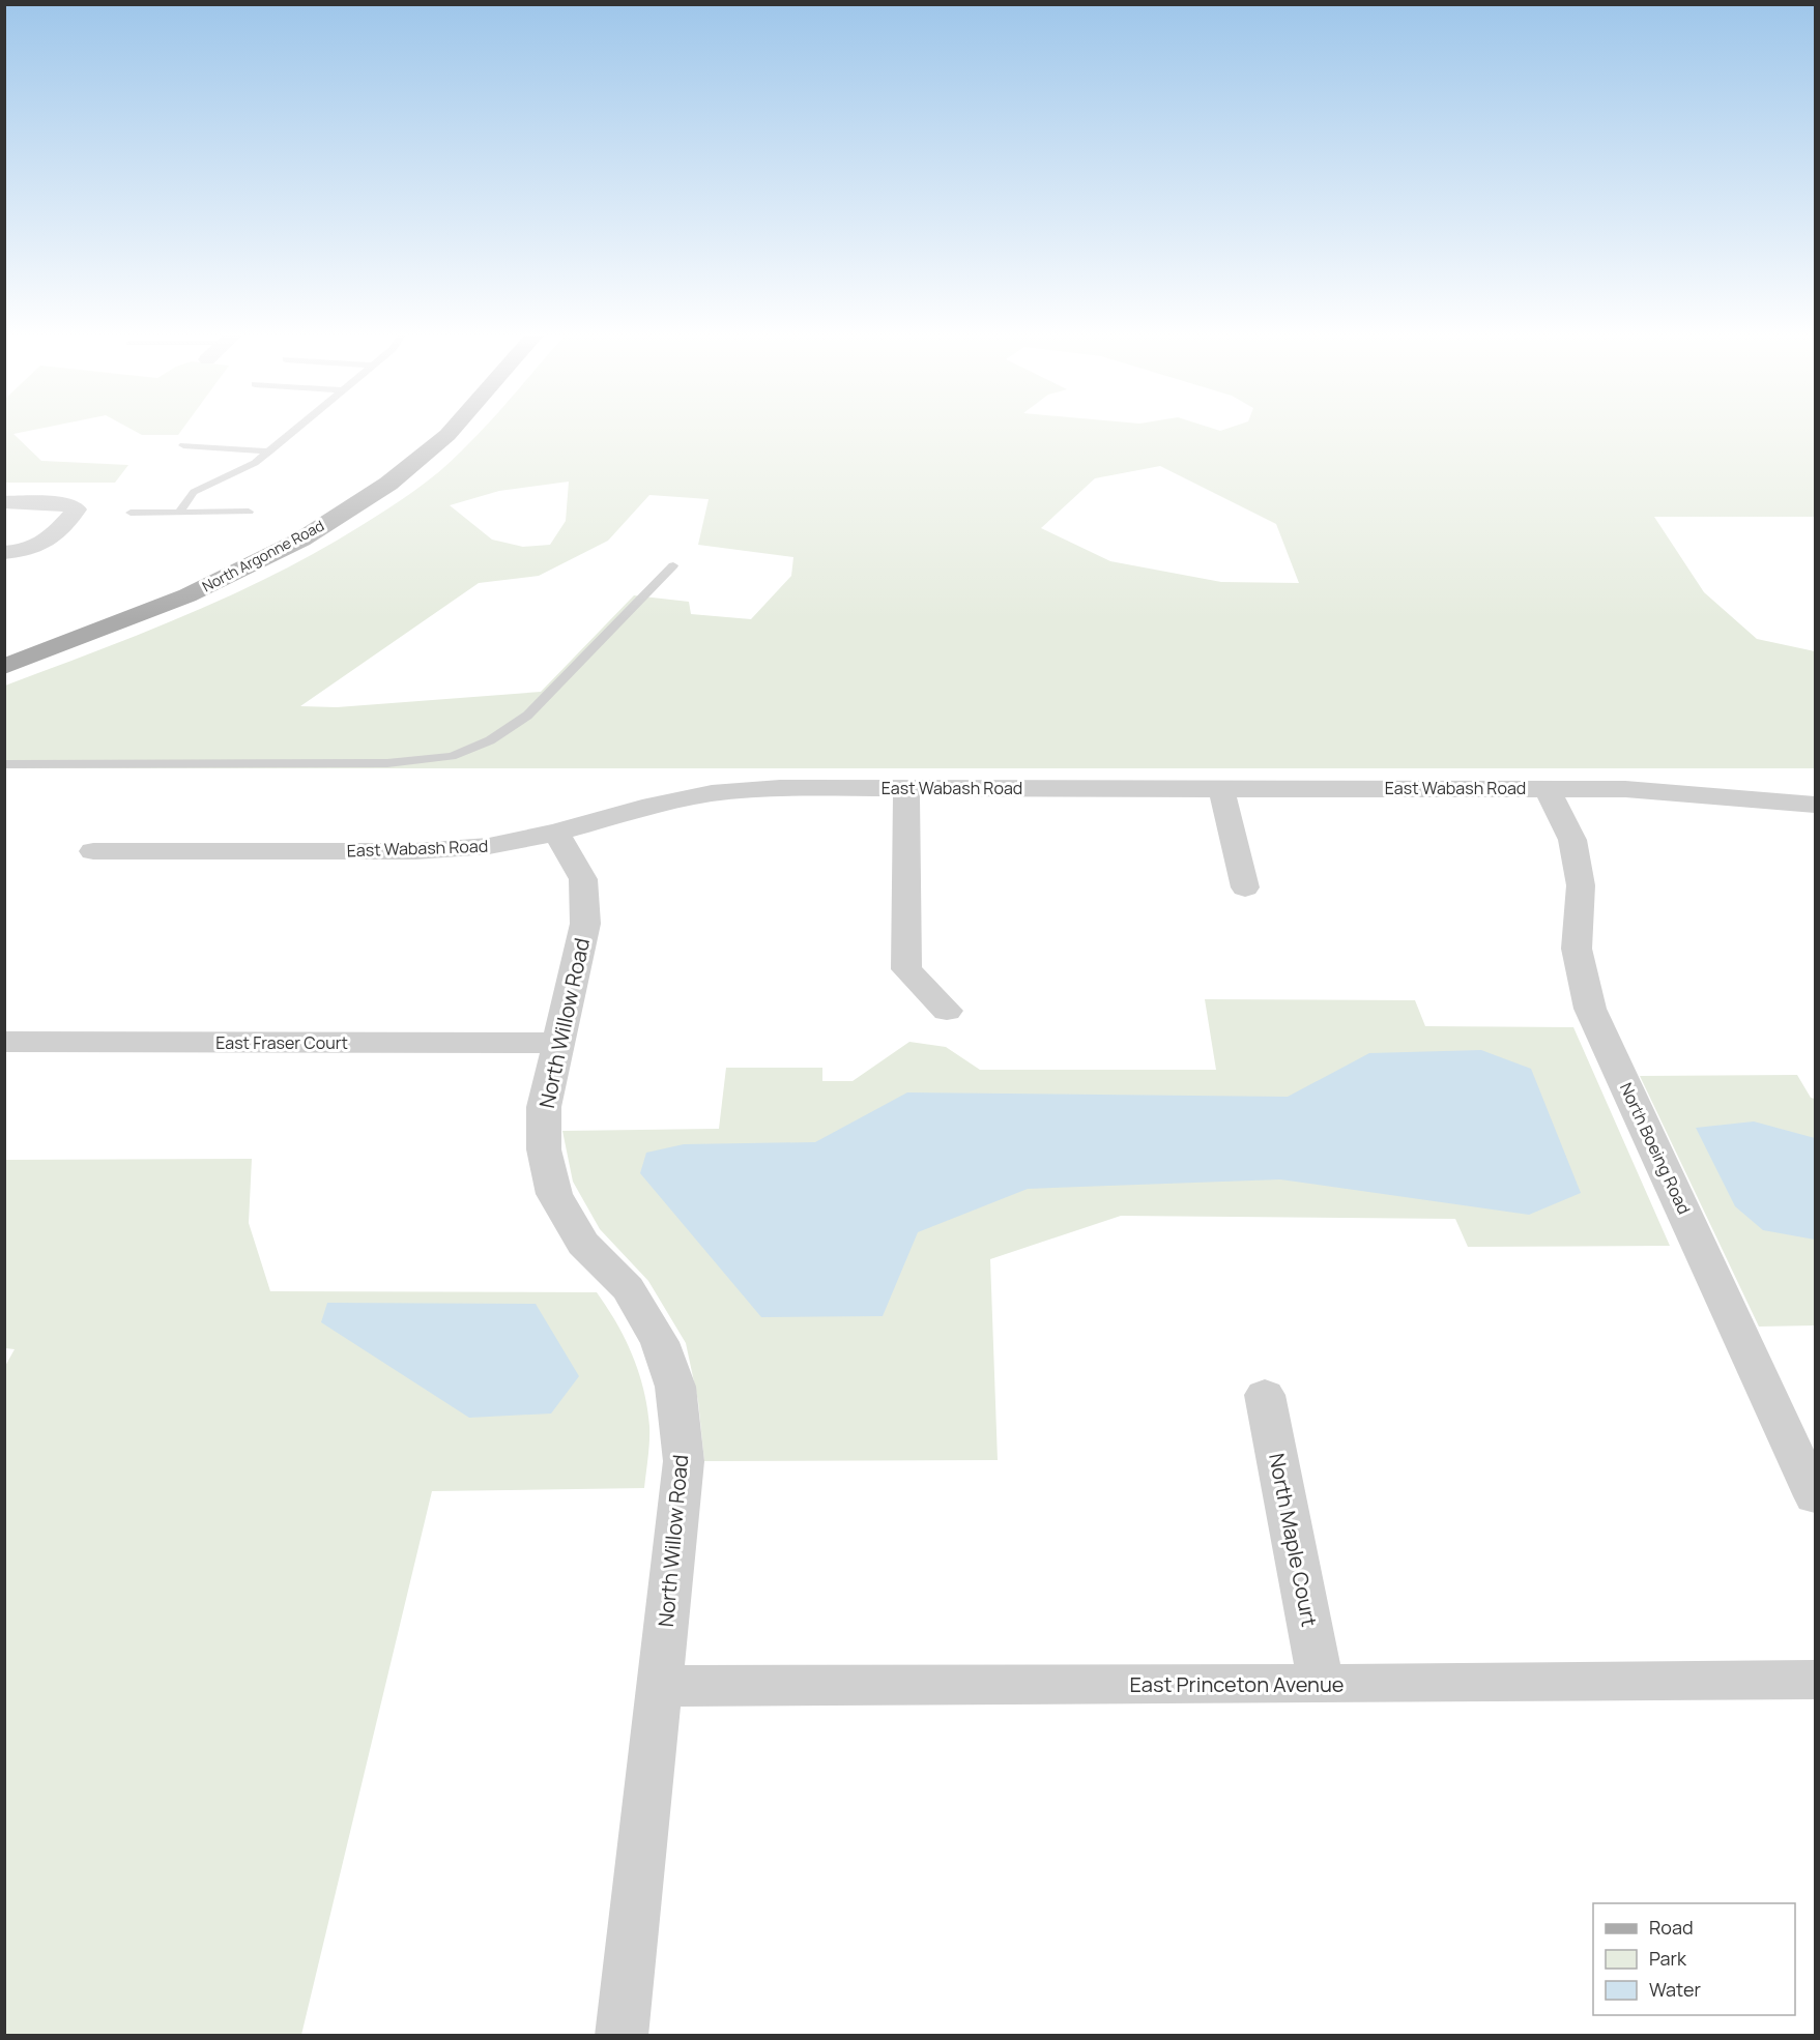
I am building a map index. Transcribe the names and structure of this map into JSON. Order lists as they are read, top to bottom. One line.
{"streets":{"main road":["North Argonne Road"],"street":["East Wabash Road","North Willow Road","East Fraser Court","North Boeing Road","North Maple Court","East Princeton Avenue"]},"crossings":[["East Wabash Road","North Willow Road"],["East Wabash Road","North Boeing Road"],["North Willow Road","East Fraser Court"],["North Willow Road","East Princeton Avenue"],["North Maple Court","East Princeton Avenue"]],"legend":["Road","Park","Water"]}
